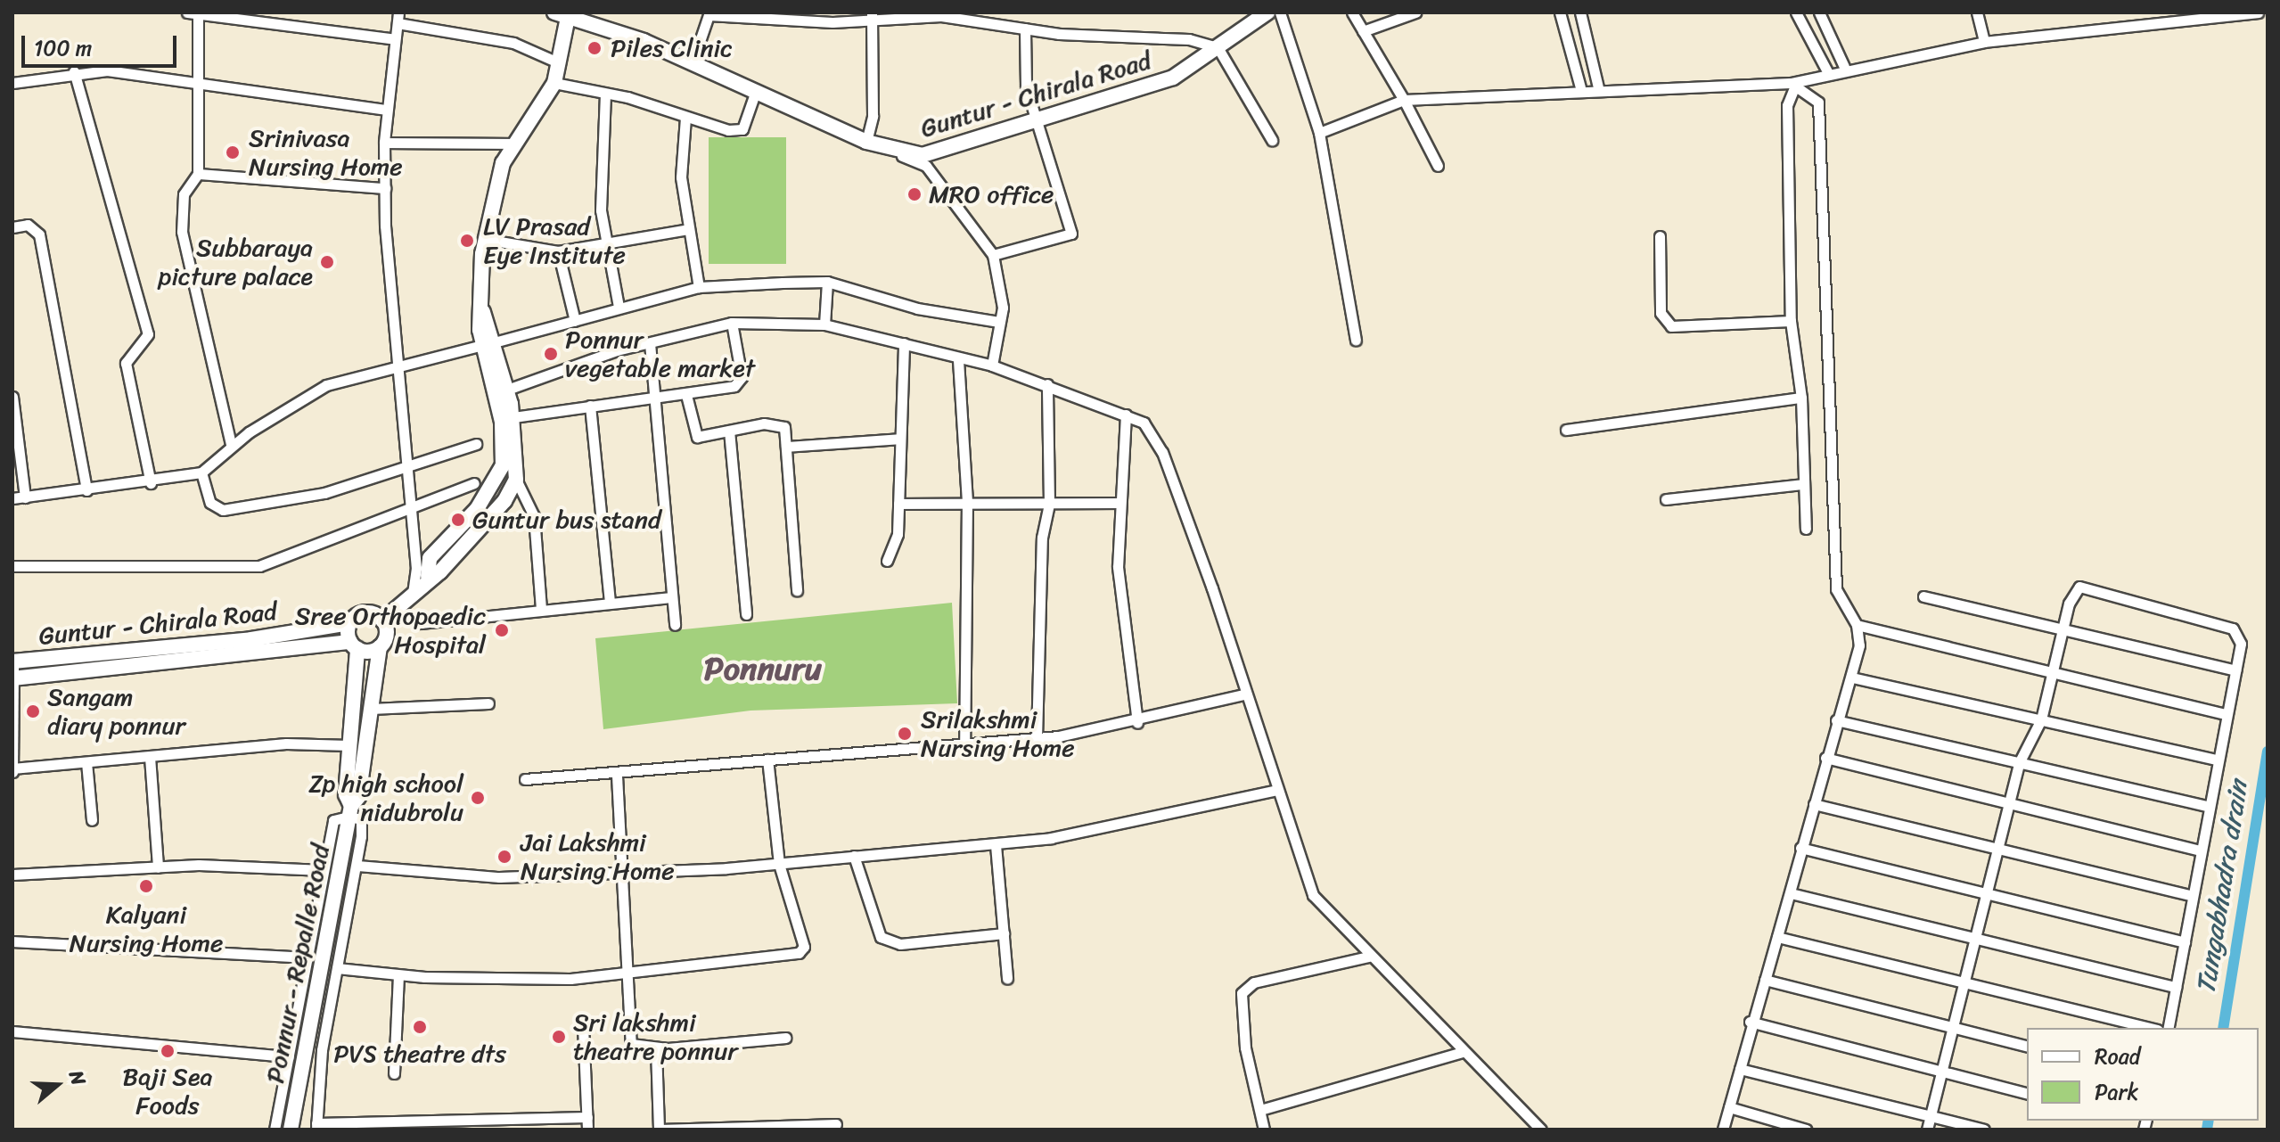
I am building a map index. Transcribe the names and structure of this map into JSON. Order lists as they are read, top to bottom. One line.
{"streets":{"main road":["Guntur - Chirala Road","Ponnur - Repalle Road"]},"crossings":[["Guntur - Chirala Road","Ponnur - Repalle Road"]],"districts":["Ponnuru"],"water":["Tungabhadra drain"],"places":["Piles Clinic","Srinivasa Nursing Home","MRO office","LV Prasad Eye Institute","Subbaraya picture palace","Ponnur vegetable market","Guntur bus stand","Sree Orthopaedic Hospital","Sangam diary ponnur","Srilakshmi Nursing Home","Zp high school nidubrolu","Jai Lakshmi Nursing Home","Kalyani Nursing Home","PVS theatre dts","Sri lakshmi theatre ponnur","Baji Sea Foods"],"legend":["Road","Park"],"scale_bar":"100 m","north":"right"}
